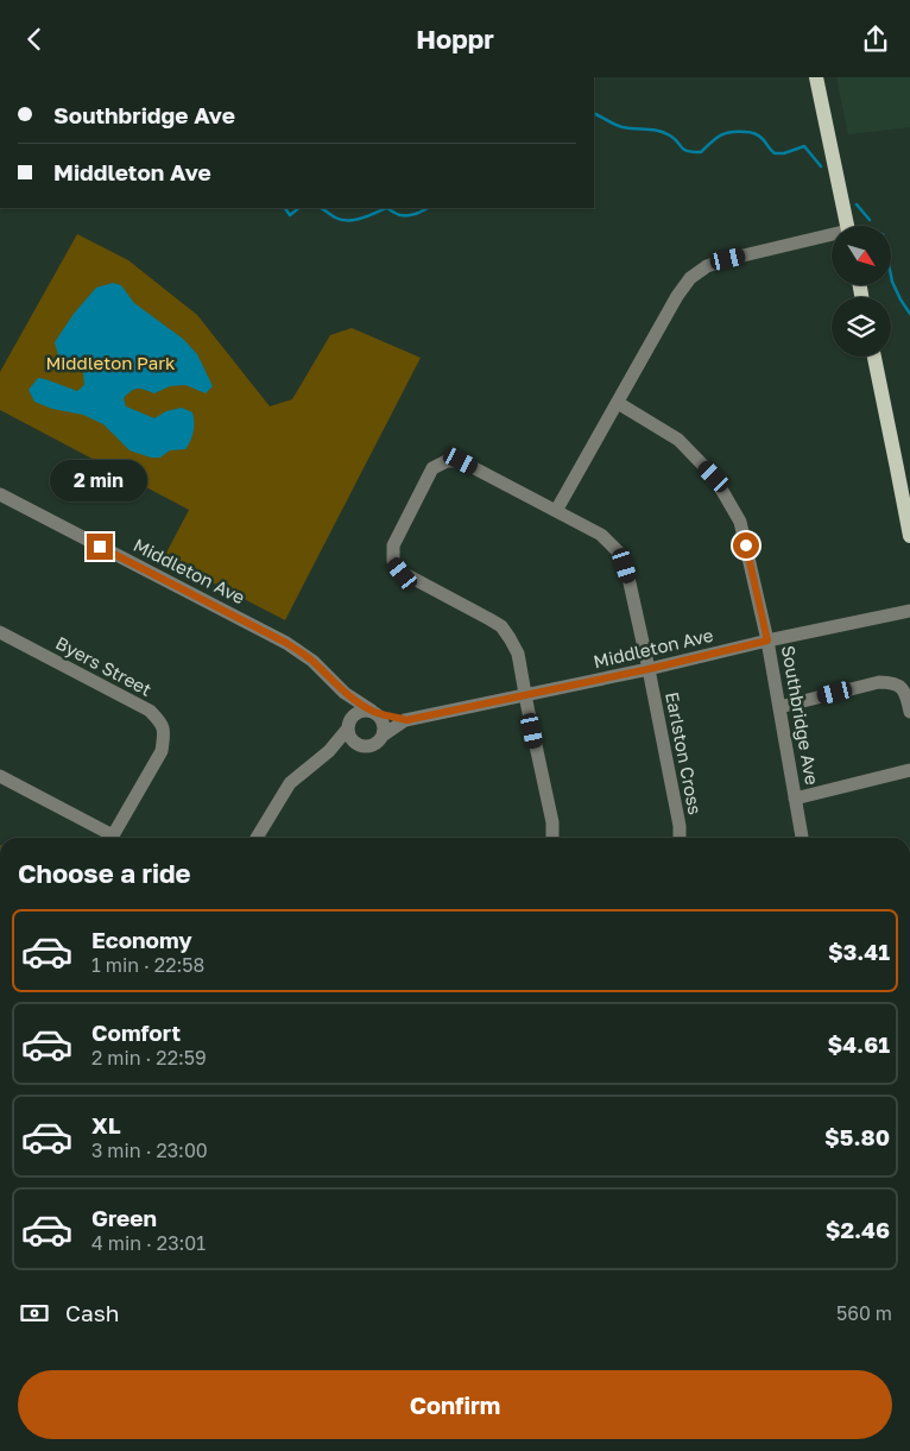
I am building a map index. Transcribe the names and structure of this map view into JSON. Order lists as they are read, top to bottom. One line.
{"streets":{"street":["Middleton Ave","Byers Street","Southbridge Ave","Earlston Cross"]},"crossings":[["Middleton Ave","Southbridge Ave"],["Middleton Ave","Earlston Cross"]],"parks":["Middleton Park"],"north":"bottom right","page":{"header":"Hoppr","banner":["Southbridge Ave","Middleton Ave"],"bubble":"2 min","heading":"Choose a ride","list":[{"name":"Economy","note":"1 min · 22:58","value":"$3.41"},{"name":"Comfort","note":"2 min · 22:59","value":"$4.61"},{"name":"XL","note":"3 min · 23:00","value":"$5.80"},{"name":"Green","note":"4 min · 23:01","value":"$2.46"}],"pay":["Cash","560 m"],"buttons":"Confirm"}}
